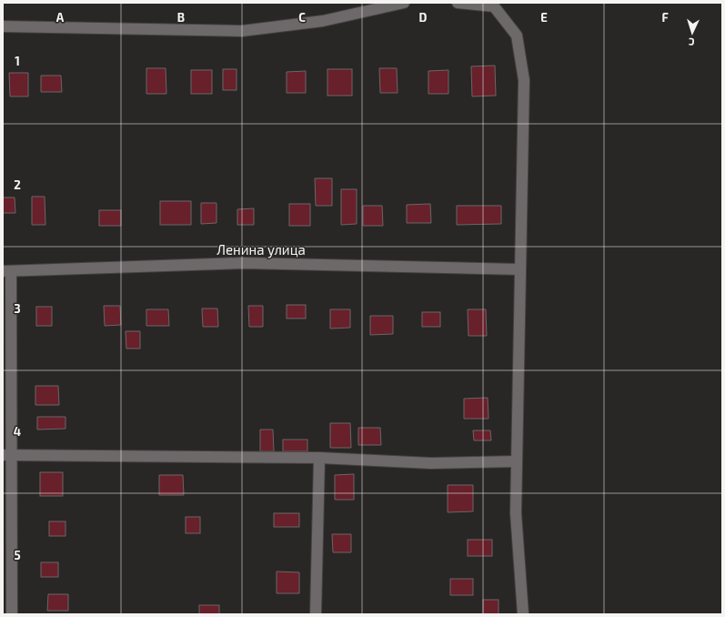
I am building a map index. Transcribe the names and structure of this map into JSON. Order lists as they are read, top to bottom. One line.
{"streets":{"street":["Ленина улица"]},"north":"bottom","grid":{"columns":["A","B","C","D","E","F"],"rows":["1","2","3","4","5"]}}
